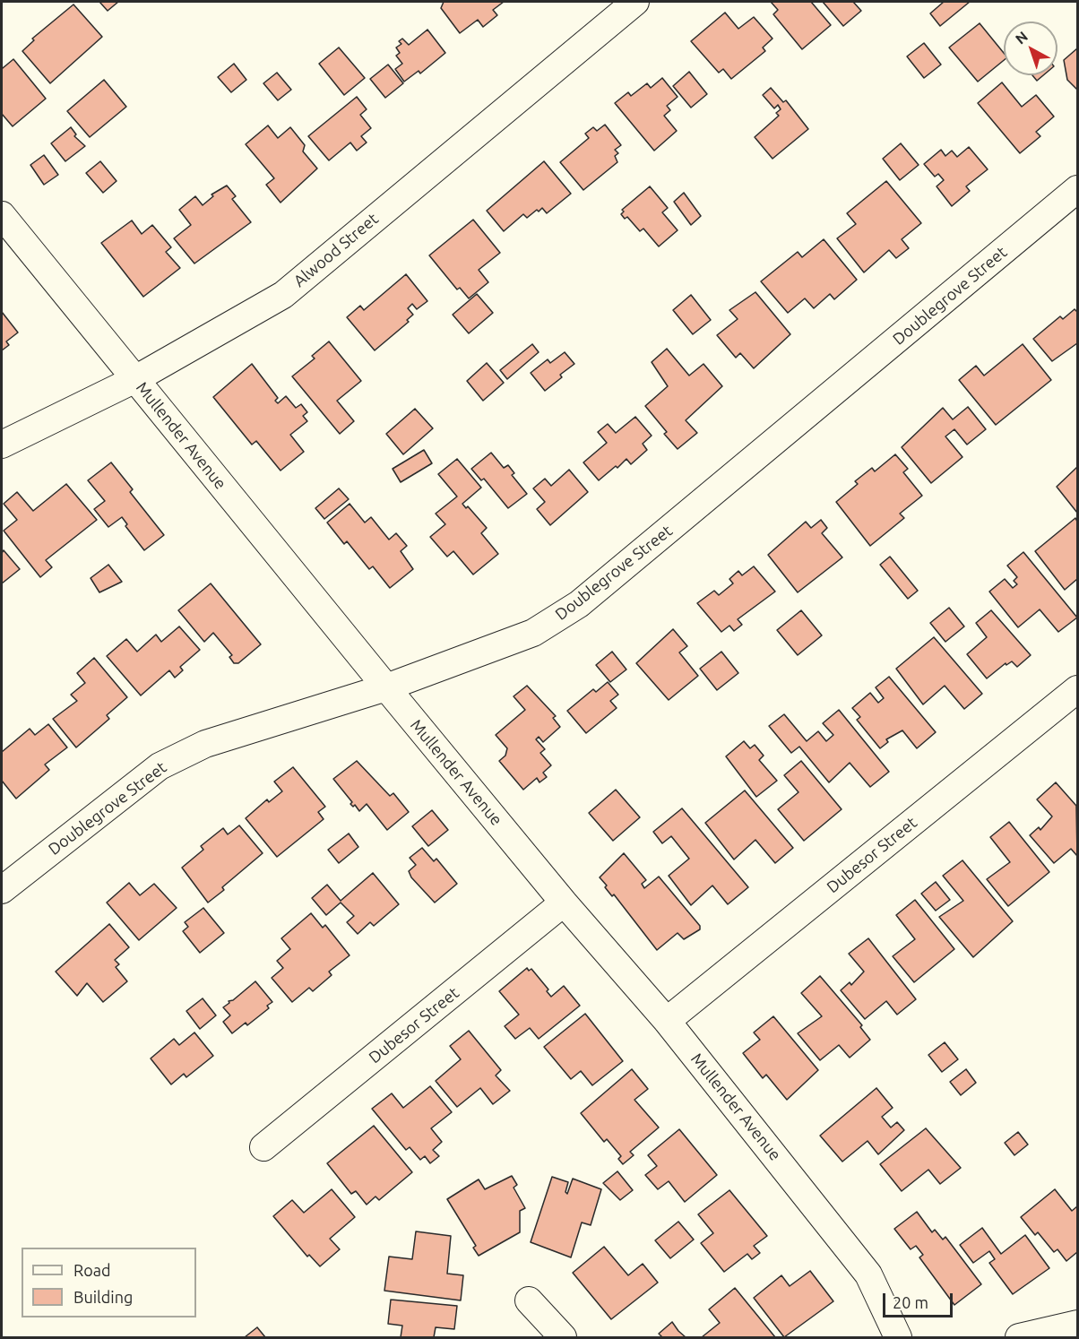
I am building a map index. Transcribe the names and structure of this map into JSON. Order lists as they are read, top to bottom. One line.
{"streets":{"street":["Alwood Street","Doublegrove Street","Mullender Avenue","Dubesor Street"]},"crossings":[["Alwood Street","Mullender Avenue"],["Doublegrove Street","Mullender Avenue"],["Mullender Avenue","Dubesor Street"]],"legend":["Road","Building"],"scale_bar":"20 m","north":"top left"}
